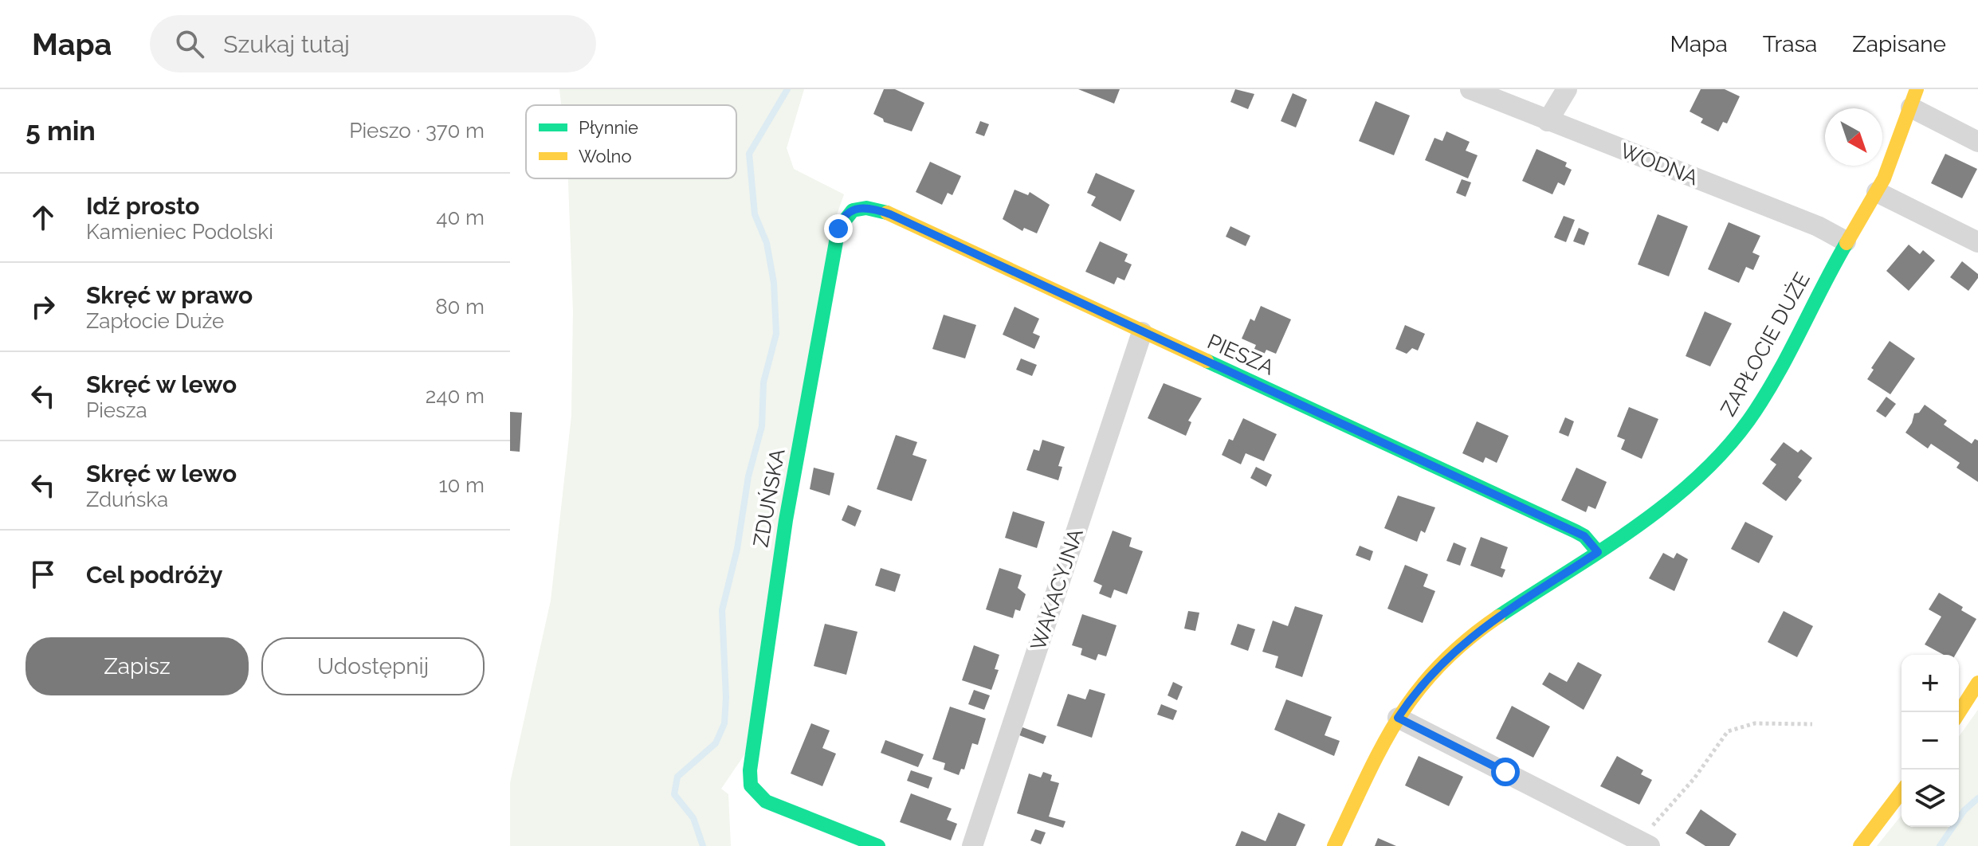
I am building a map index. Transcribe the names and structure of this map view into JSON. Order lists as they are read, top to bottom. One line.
{"streets":{"street":["WODNA","ZAPŁOCIE DUŻE","PIESZA","ZDUŃSKA","WAKACYJNA"]},"crossings":[["WODNA","ZAPŁOCIE DUŻE"],["ZAPŁOCIE DUŻE","PIESZA"],["PIESZA","ZDUŃSKA"],["PIESZA","WAKACYJNA"]],"legend":["Płynnie","Wolno"],"north":"bottom right","page":{"header":"Mapa","search":"Szukaj tutaj","nav":["Mapa","Trasa","Zapisane"],"heading":["5 min","Pieszo · 370 m"],"list":[["Idź prosto","Kamieniec Podolski","40 m"],["Skręć w prawo","Zapłocie Duże","80 m"],["Skręć w lewo","Piesza","240 m"],["Skręć w lewo","Zduńska","10 m"],"Cel podróży"],"buttons":["Zapisz","Udostępnij"],"map_buttons":["+","−"]}}
